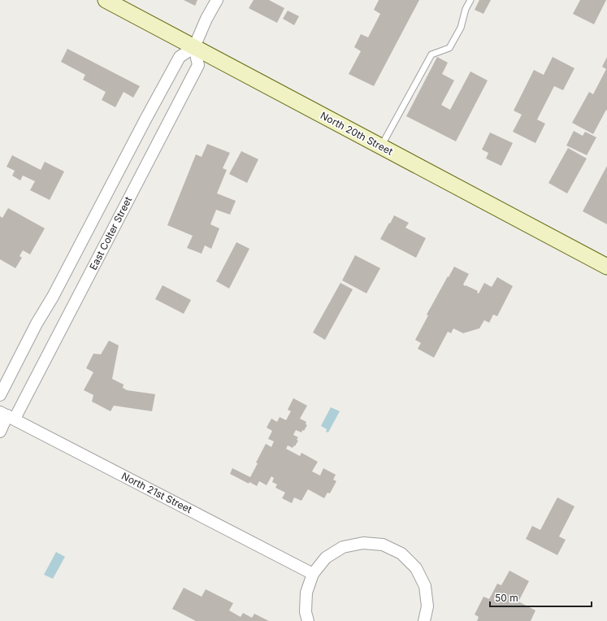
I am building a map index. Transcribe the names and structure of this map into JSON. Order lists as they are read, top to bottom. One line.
{"streets":{"street":["North 20th Street","East Colter Street","North 21st Street"]},"crossings":[["North 20th Street","East Colter Street"],["East Colter Street","North 21st Street"]],"scale_bar":"50 m"}
